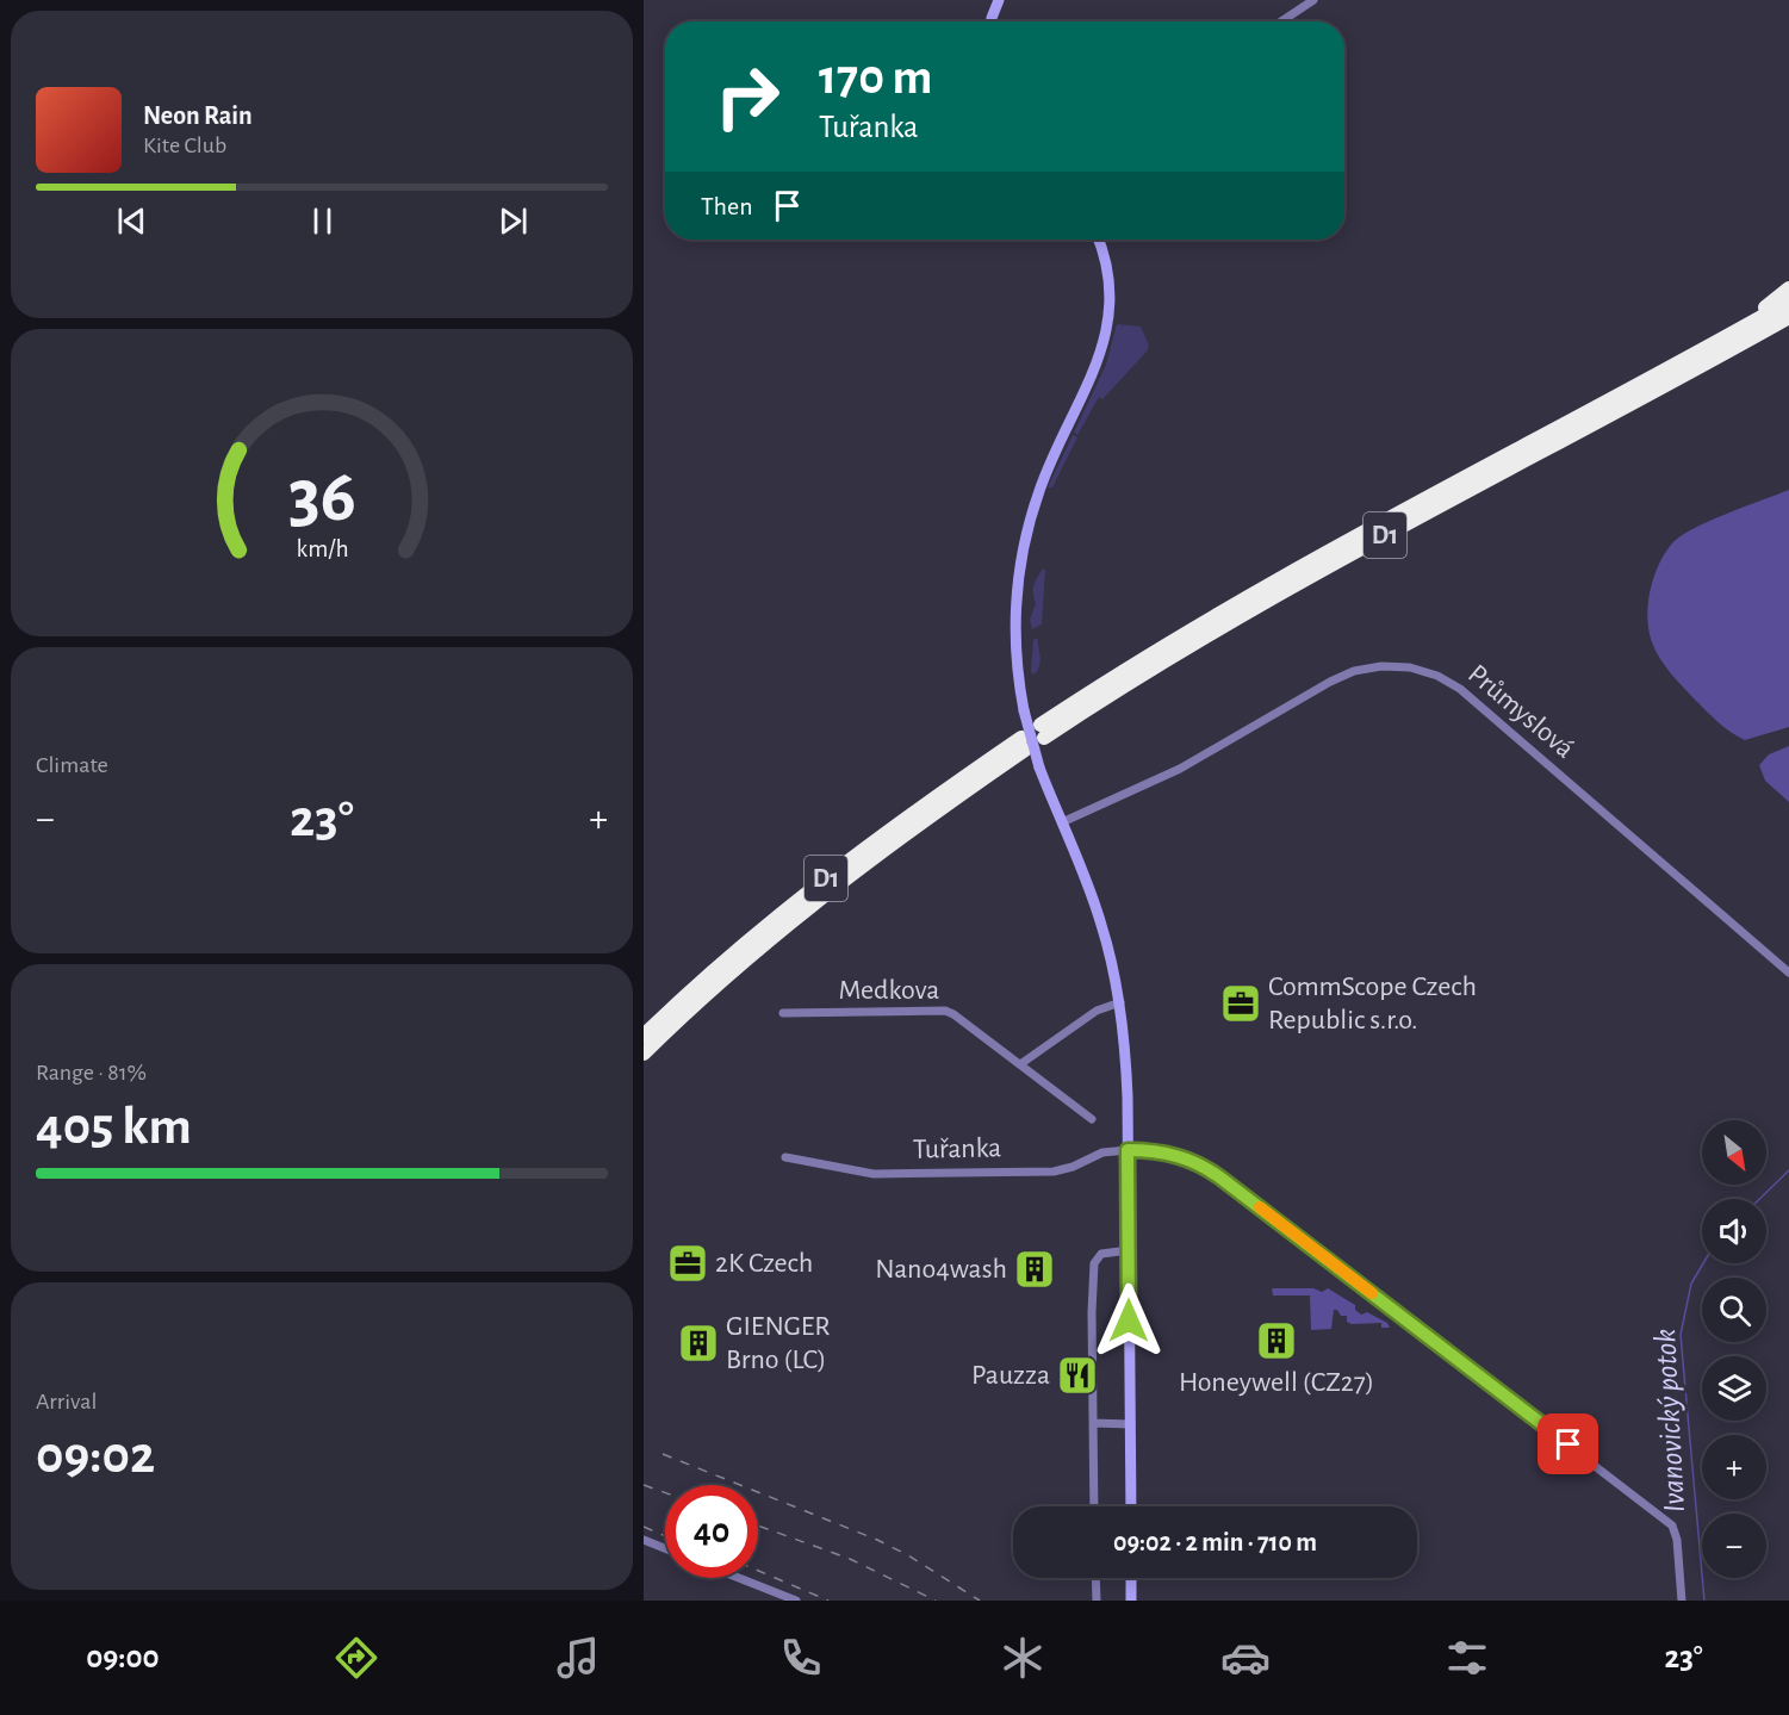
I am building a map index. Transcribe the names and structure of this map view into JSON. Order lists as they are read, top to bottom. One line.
{"streets":{"highway":["D1"],"street":["Průmyslová","Medkova","Tuřanka"]},"water":["Ivanovický potok"],"places":{"office":["CommScope Czech Republic s.r.o.","2K Czech"],"building":["Nano4wash","Honeywell (CZ27)","GIENGER Brno (LC)"],"restaurant":["Pauzza"]},"north":"bottom right","page":{"turn":["170 m","Tuřanka"],"song":["Neon Rain","Kite Club"],"then":"Then","tile":["Climate",["Range · 81%","405 km"],["Arrival","09:02"]],"heat":["−","23°","+"],"map_buttons":["+","−"],"limit":"40","trip":"09:02 · 2 min · 710 m","tabs":["09:00","23°"],"gauge":["36","km/h"]}}
